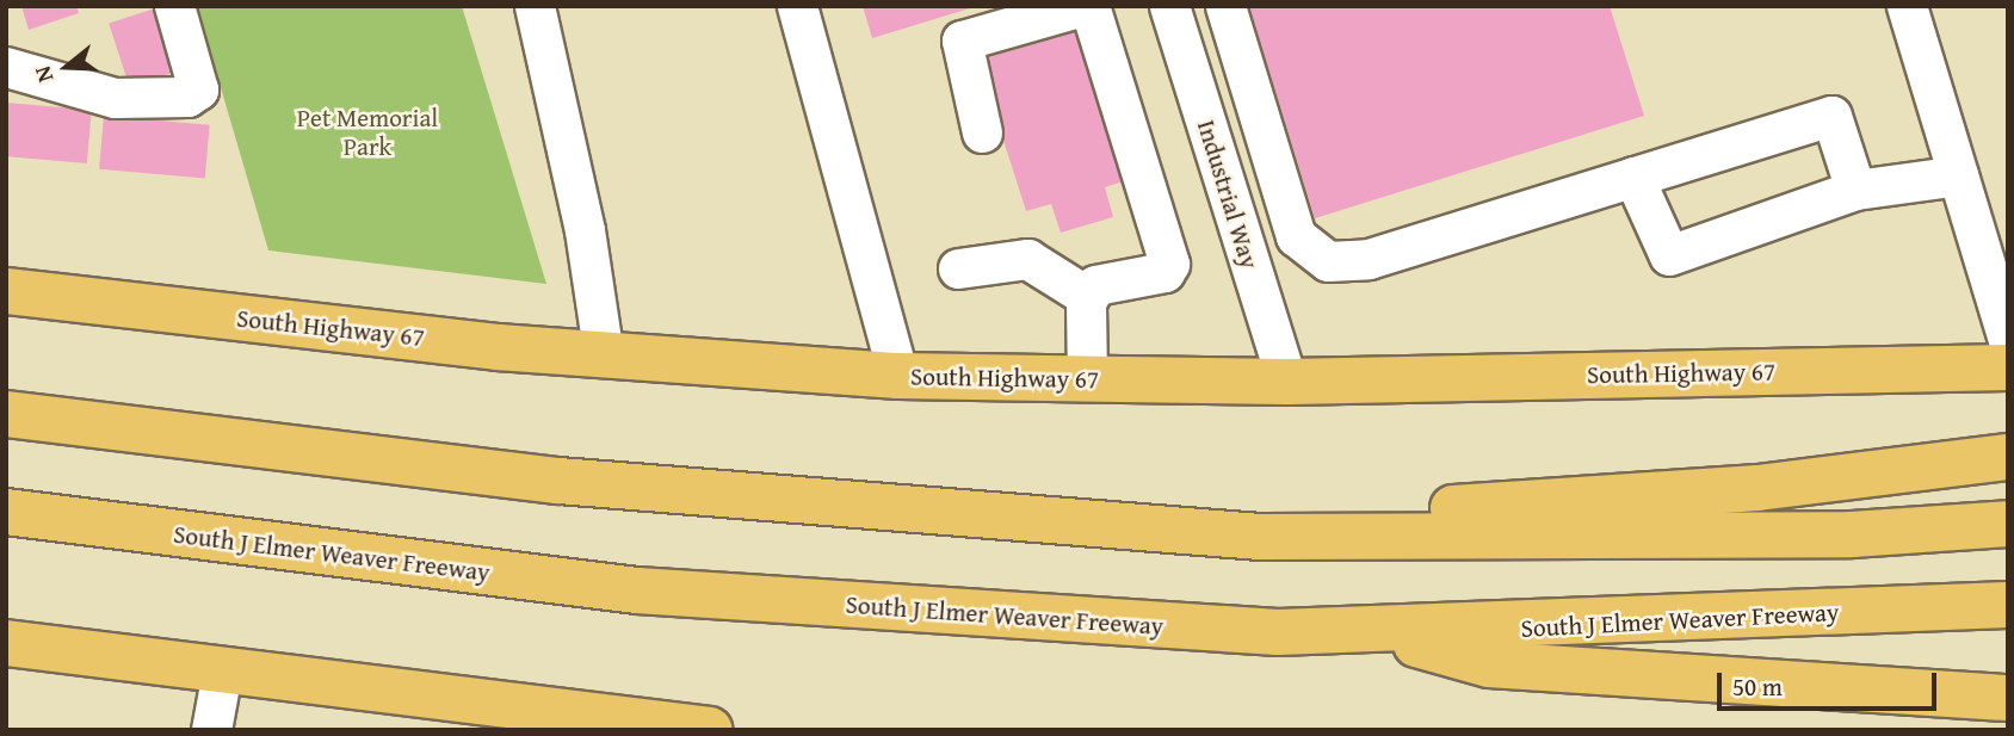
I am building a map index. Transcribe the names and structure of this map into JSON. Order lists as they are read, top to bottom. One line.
{"streets":{"main road":["South Highway 67","South J Elmer Weaver Freeway"],"lane":["Industrial Way"]},"crossings":[["Industrial Way","South Highway 67"]],"parks":["Pet Memorial Park"],"scale_bar":"50 m","north":"left"}
